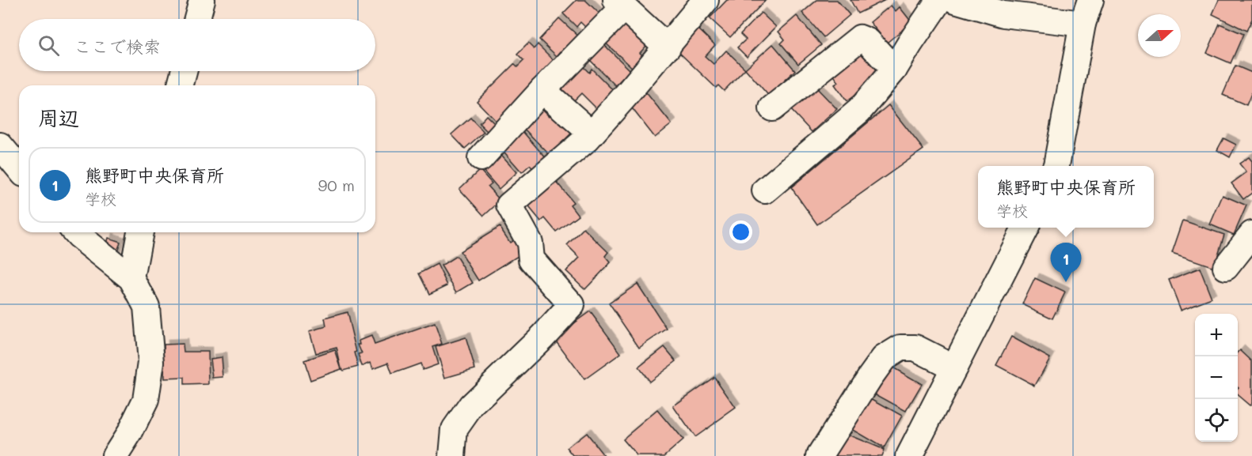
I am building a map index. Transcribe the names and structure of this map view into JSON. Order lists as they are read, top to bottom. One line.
{"north":"right","page":{"search":"ここで検索","heading":"周辺","list":[{"mark":"1","name":"熊野町中央保育所","note":"学校","value":"90 m"}],"popup":["熊野町中央保育所","学校"],"pins":"1","map_buttons":["+","−"]}}
